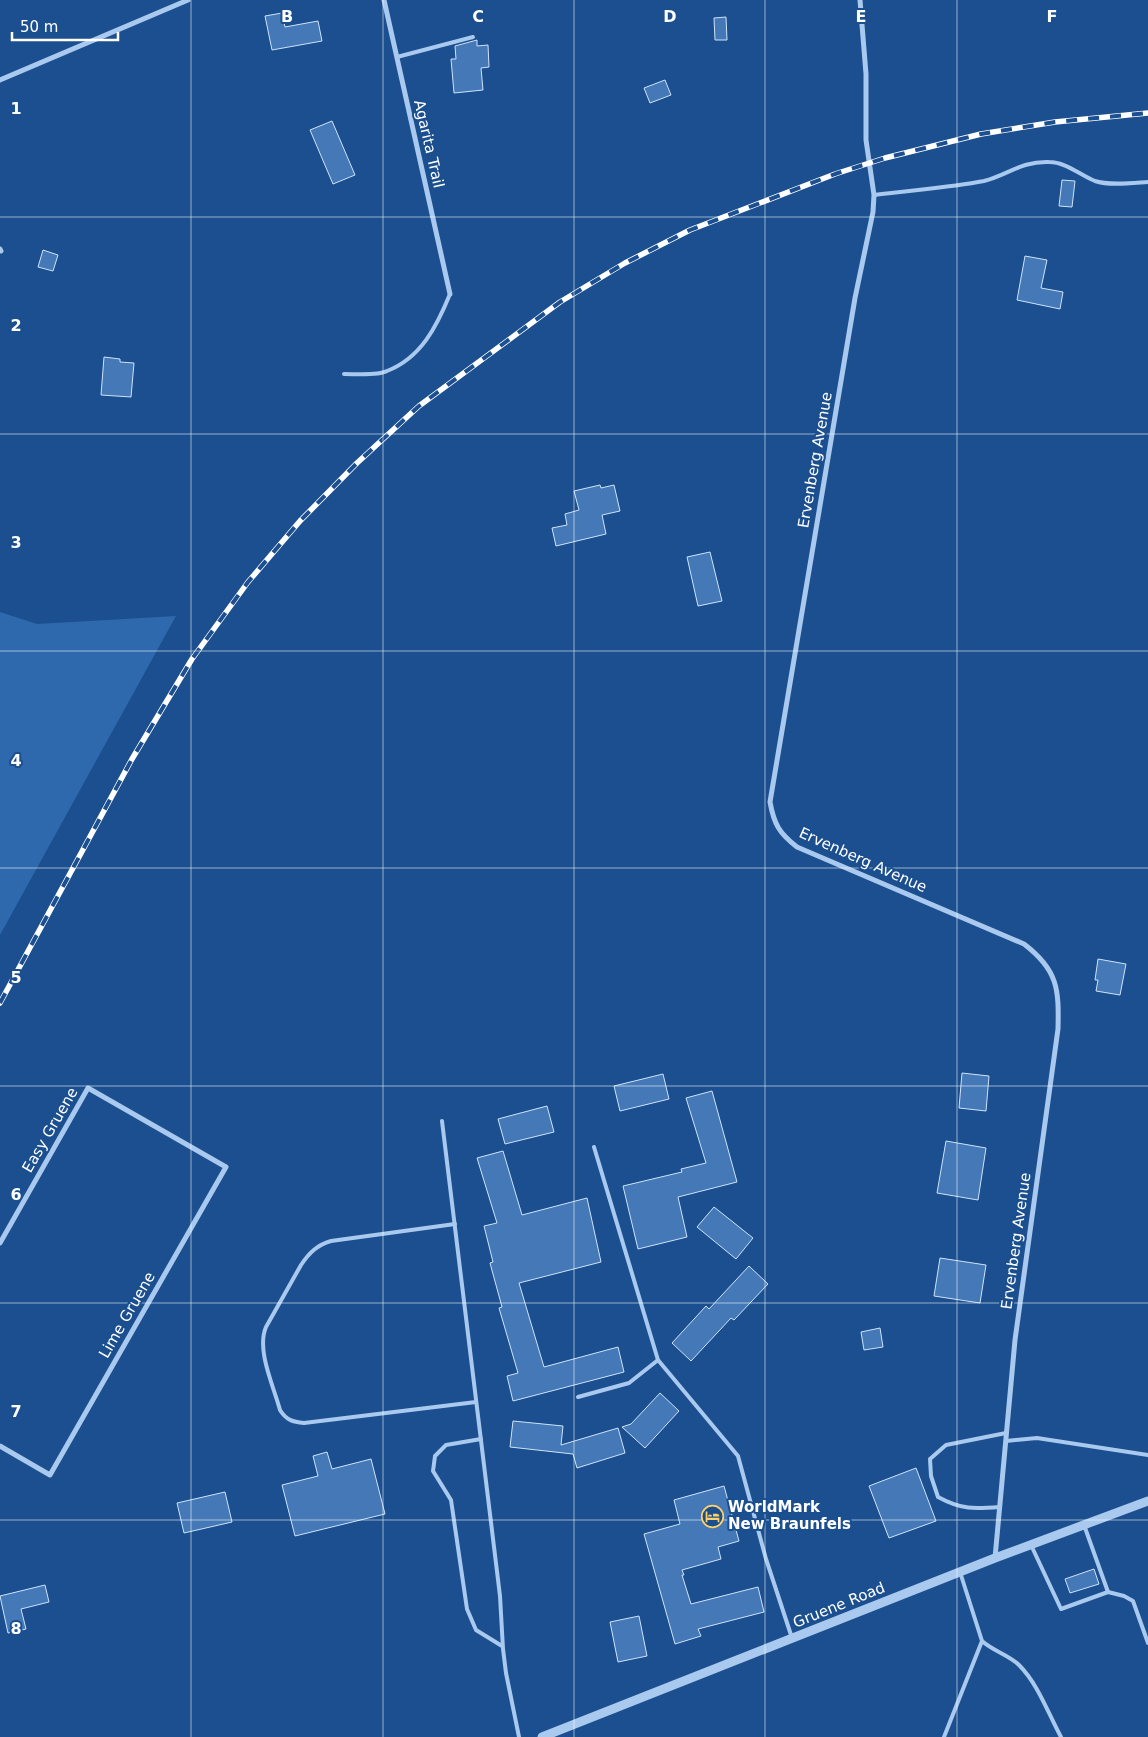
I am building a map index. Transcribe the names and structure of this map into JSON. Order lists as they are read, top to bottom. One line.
{"streets":{"street":["Agarita Trail","Ervenberg Avenue","Easy Gruene","Lime Gruene","Gruene Road"]},"crossings":[["Ervenberg Avenue","Gruene Road"],["Easy Gruene","Lime Gruene"]],"places":{"hotel":["WorldMark New Braunfels"]},"scale_bar":"50 m","grid":{"columns":["B","C","D","E","F"],"rows":["1","2","3","4","5","6","7","8"]}}
